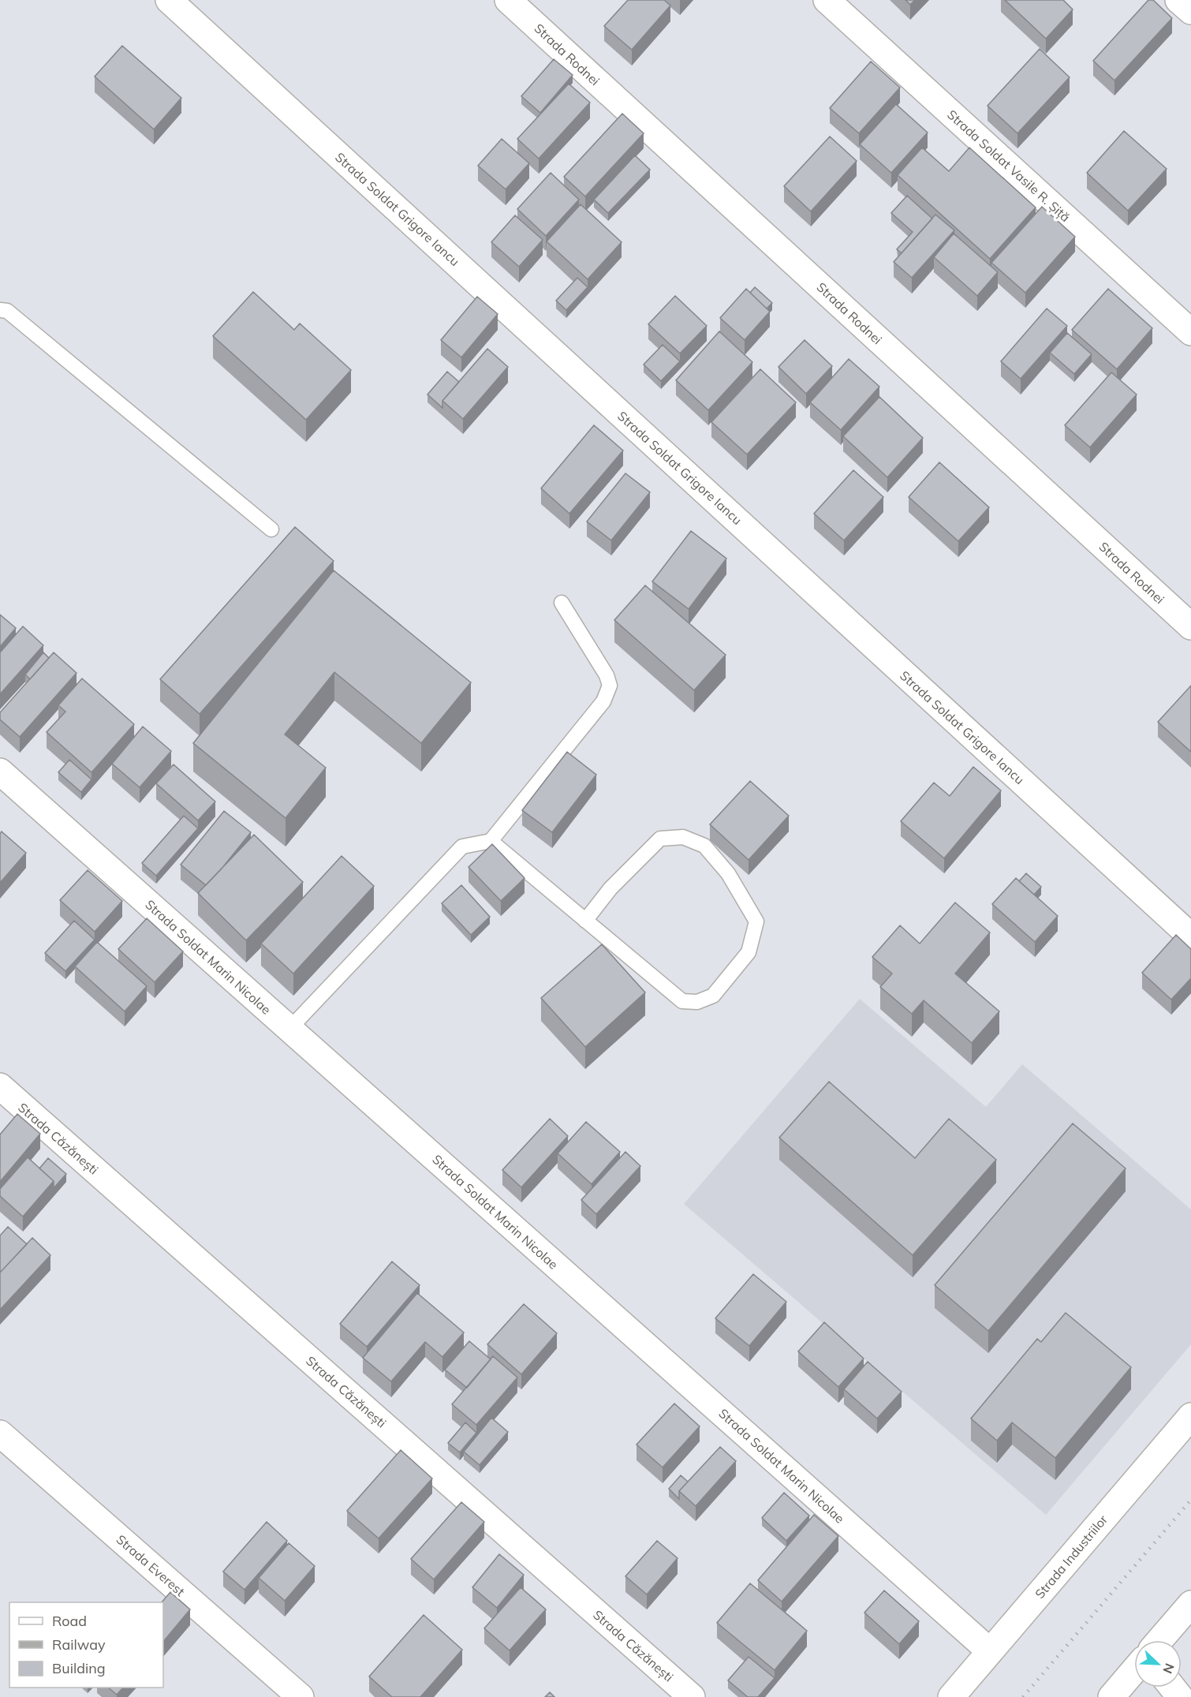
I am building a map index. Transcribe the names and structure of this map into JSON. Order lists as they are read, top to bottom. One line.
{"streets":{"street":["Strada Rodnei","Strada Soldat Vasile R. Șiță","Strada Soldat Grigore Iancu","Strada Soldat Marin Nicolae","Strada Căzănești","Strada Industriilor","Strada Everest"]},"crossings":[["Strada Soldat Marin Nicolae","Strada Industriilor"]],"legend":["Road","Railway","Building"],"north":"bottom right"}
